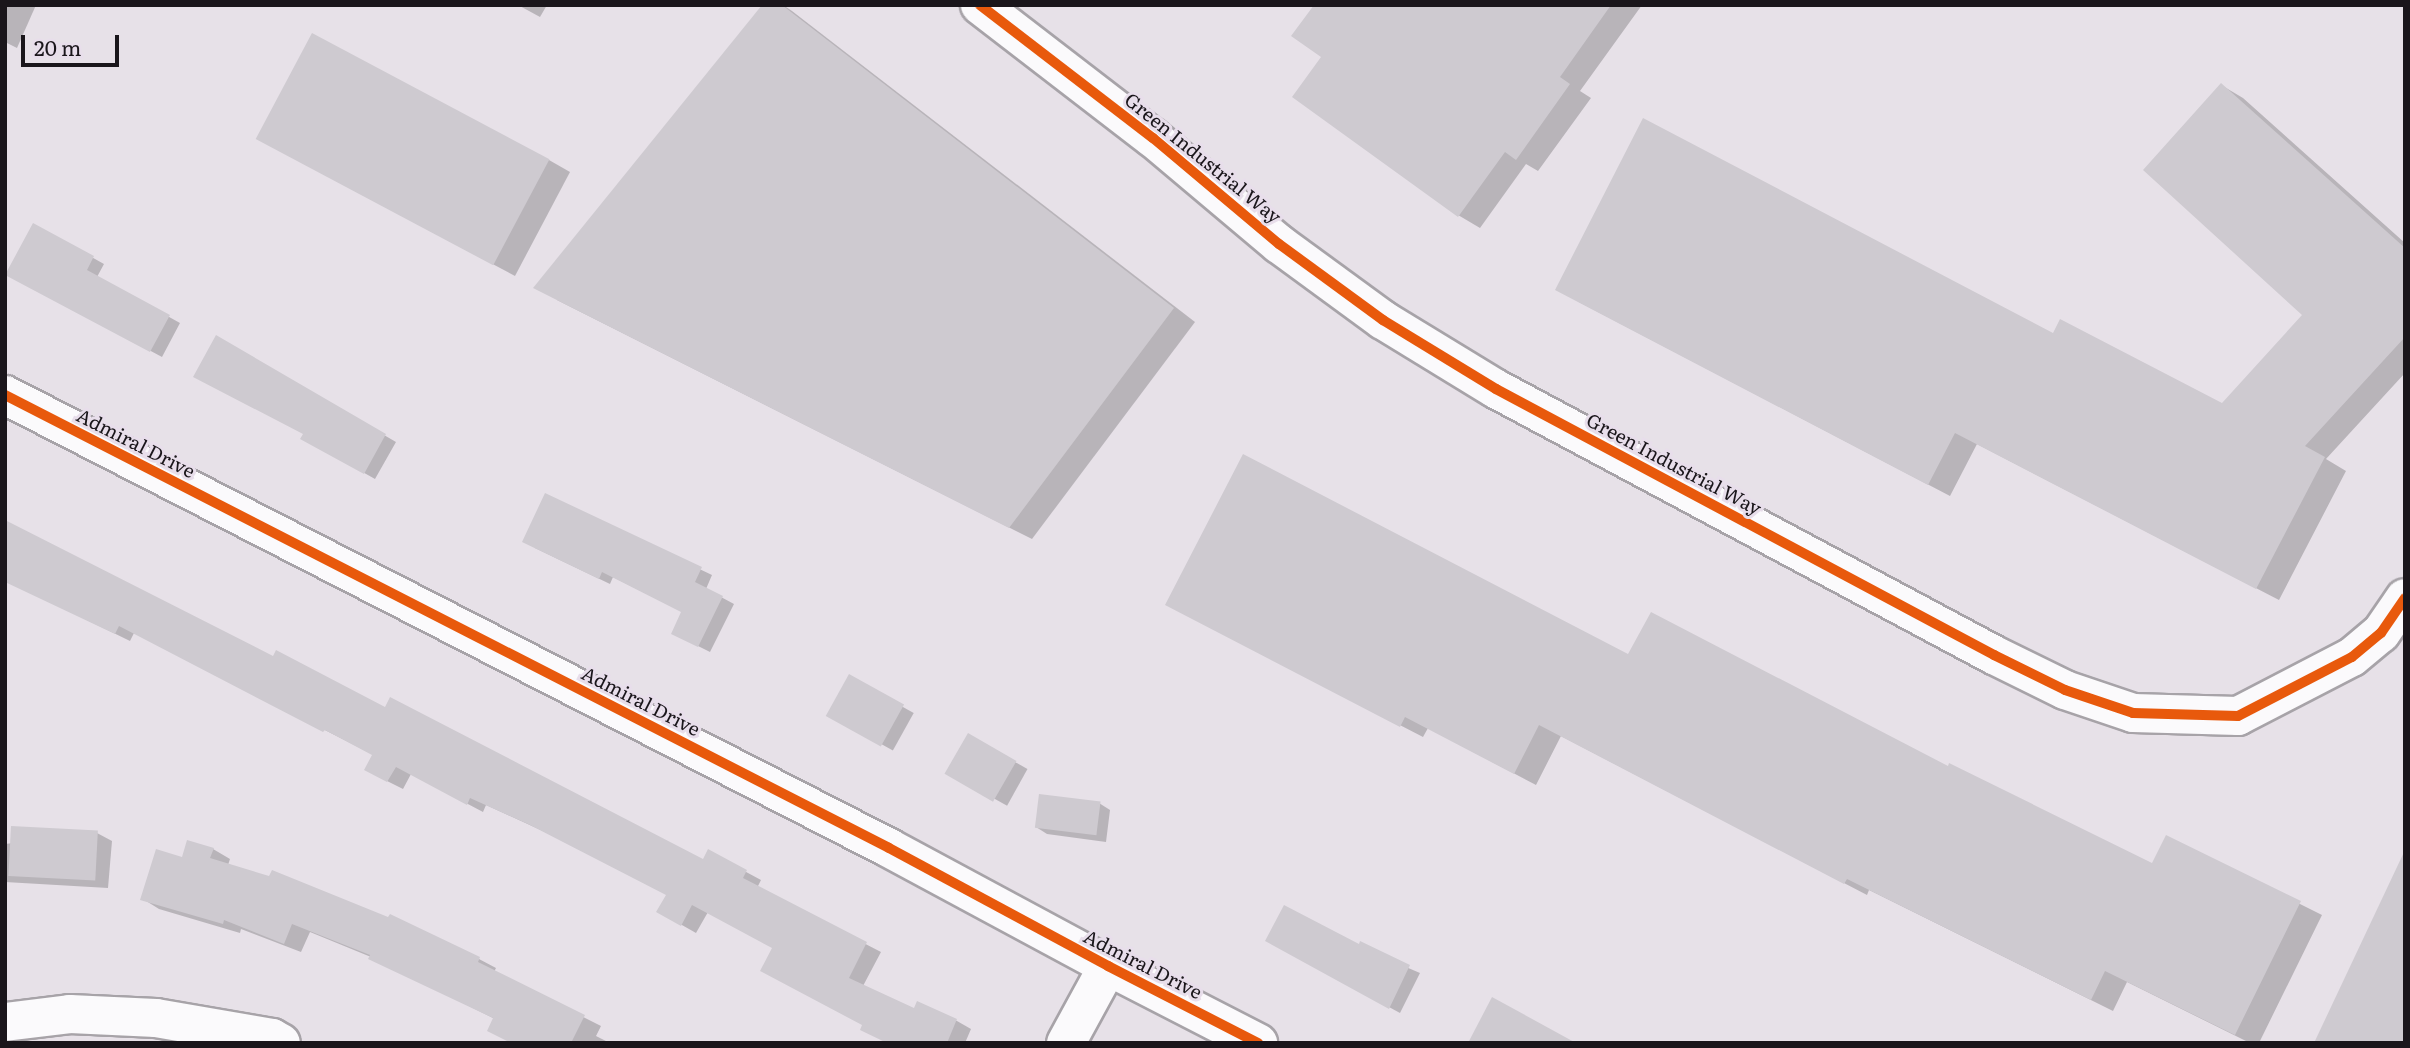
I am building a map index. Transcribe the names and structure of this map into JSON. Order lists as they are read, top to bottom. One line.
{"streets":{"street":["Green Industrial Way","Admiral Drive"]},"scale_bar":"20 m"}
